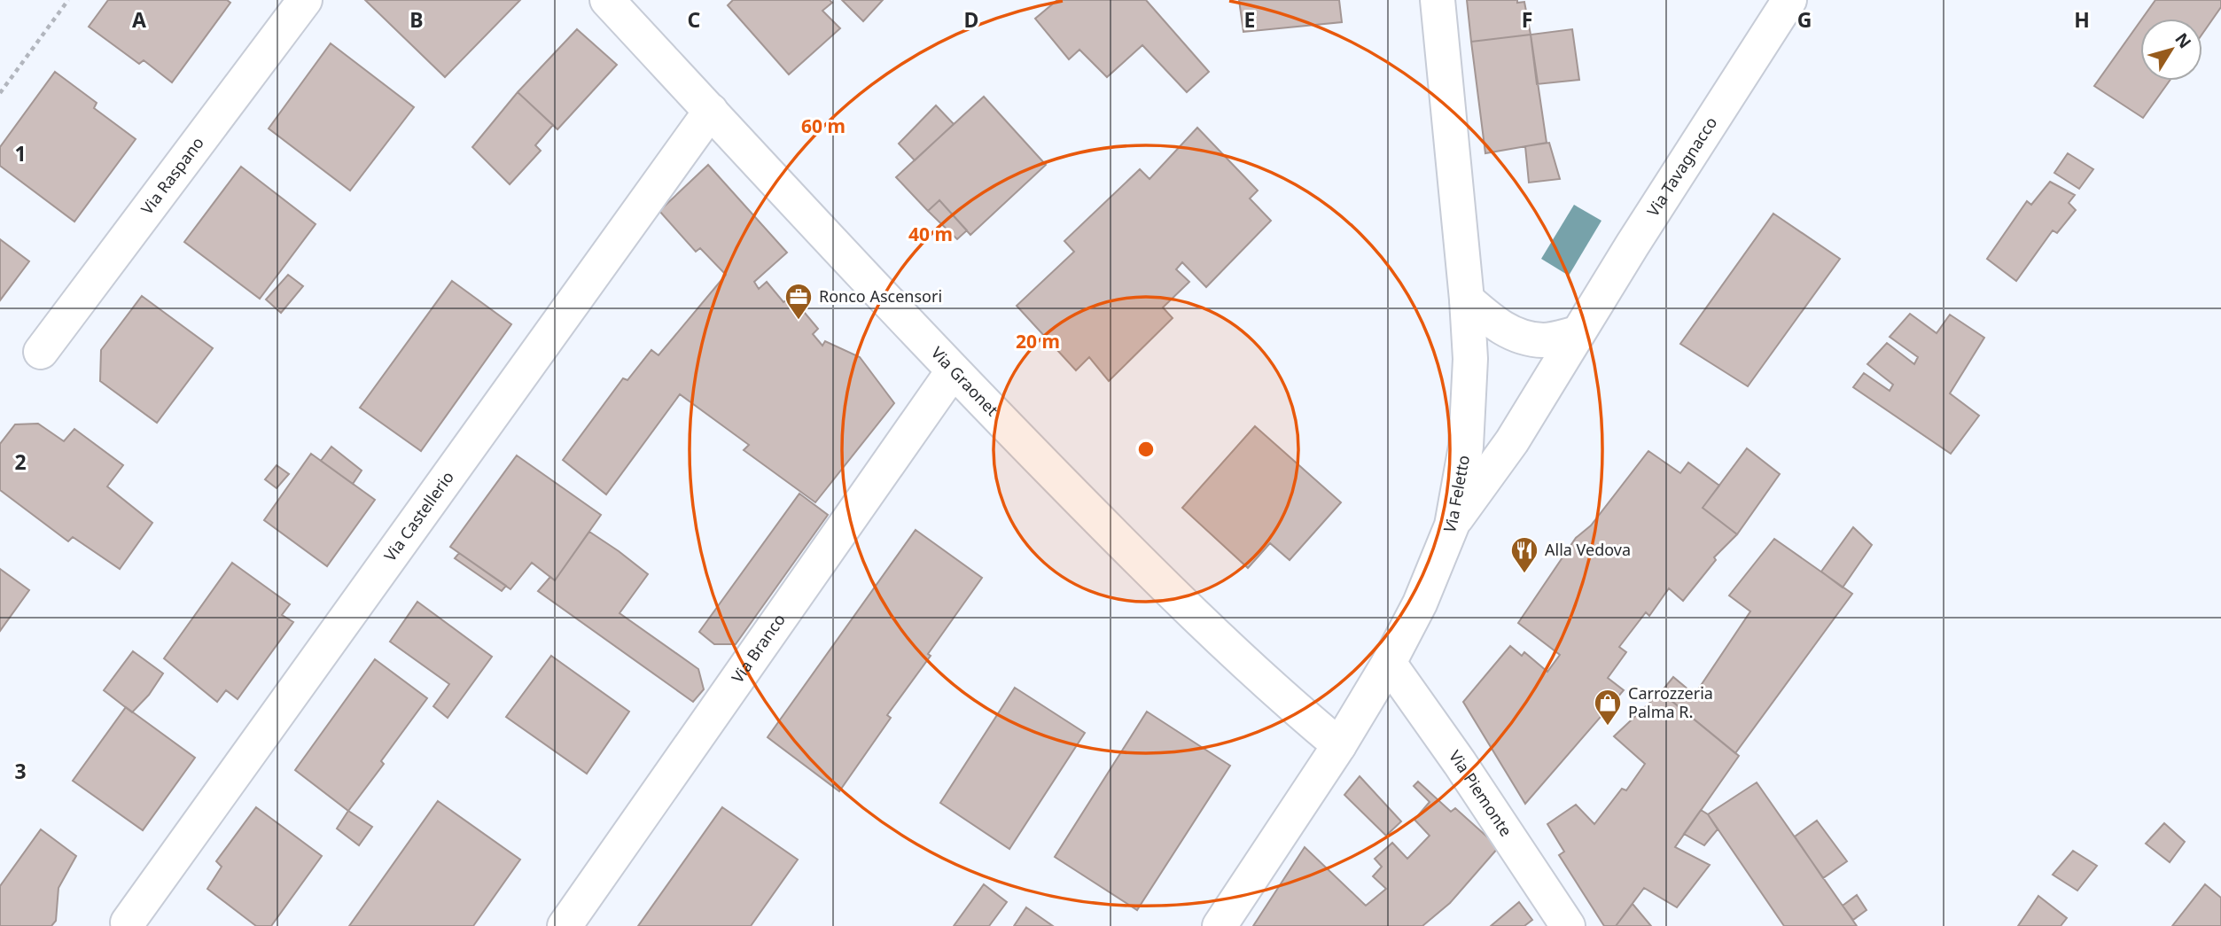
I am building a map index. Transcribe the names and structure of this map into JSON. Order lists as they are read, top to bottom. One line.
{"streets":{"street":["Via Tavagnacco","Via Raspano","Via Graonet","Via Feletto","Via Castellerio","Via Branco","Via Piemonte"]},"crossings":[["Via Tavagnacco","Via Feletto"],["Via Graonet","Via Feletto"],["Via Graonet","Via Castellerio"],["Via Graonet","Via Branco"],["Via Feletto","Via Piemonte"]],"places":{"office":["Ronco Ascensori"],"restaurant":["Alla Vedova"],"shop":["Carrozzeria Palma R."]},"north":"top right","grid":{"columns":["A","B","C","D","E","F","G","H"],"rows":["1","2","3"]},"rings":["60 m","40 m","20 m"]}
